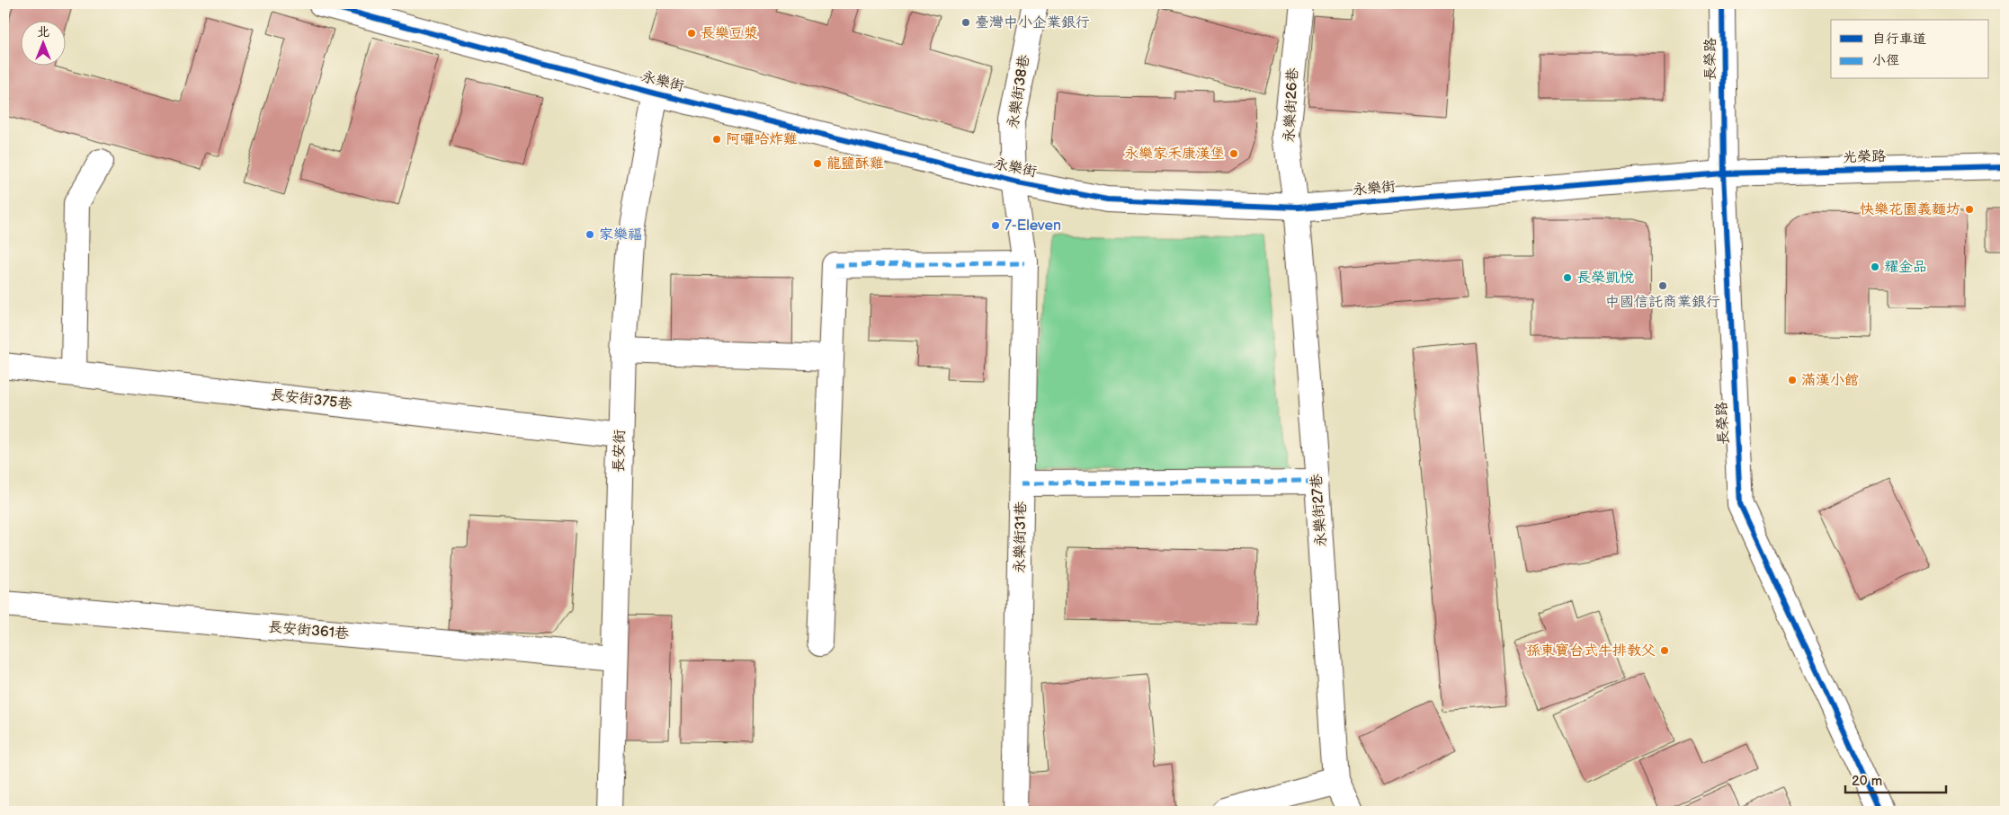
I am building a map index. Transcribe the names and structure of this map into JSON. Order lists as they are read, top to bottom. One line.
{"streets":{"street":["長榮路","永樂街","永樂街38巷","永樂街26巷","光榮路","長安街375巷","長安街","永樂街27巷","永樂街31巷","長安街361巷"]},"crossings":[["長榮路","永樂街"],["長榮路","光榮路"],["永樂街","永樂街38巷"],["永樂街","永樂街26巷"],["永樂街","光榮路"],["永樂街","長安街"],["永樂街","永樂街27巷"],["永樂街","永樂街31巷"],["永樂街38巷","永樂街31巷"],["永樂街26巷","永樂街27巷"],["長安街375巷","長安街"],["長安街","長安街361巷"]],"places":["臺灣中小企業銀行","長樂豆漿","阿囉哈炸雞","永樂家禾康漢堡","龍鹽酥雞","快樂花園義麵坊","7-Eleven","家樂福","耀金品","長榮凱悅","中國信託商業銀行","滿漢小館","孫東寶台式牛排教父"],"legend":["自行車道","小徑"],"scale_bar":"20 m","north":"top"}
